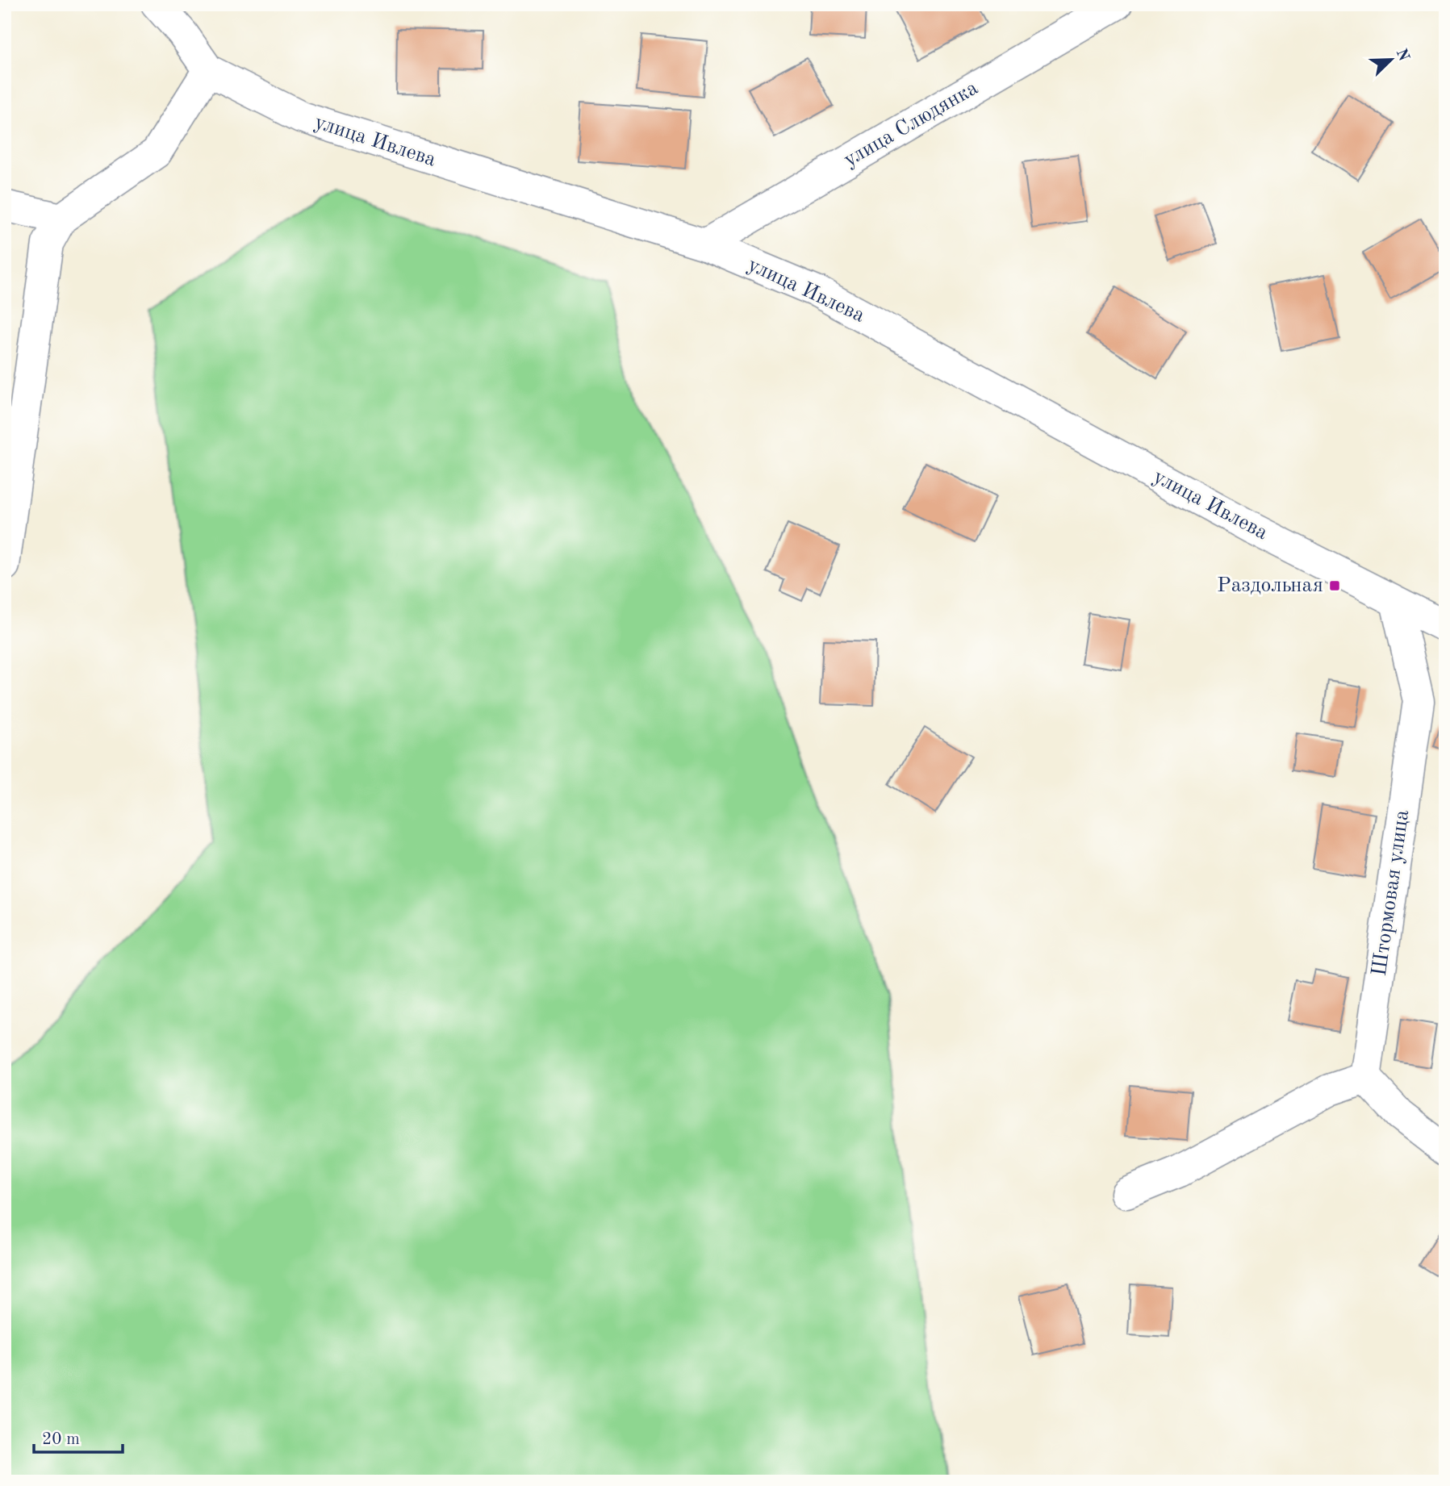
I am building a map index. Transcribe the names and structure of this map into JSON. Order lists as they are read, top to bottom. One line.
{"streets":{"street":["улица Слюдянка","улица Ивлева","Штормовая улица"]},"crossings":[["улица Слюдянка","улица Ивлева"],["улица Ивлева","Штормовая улица"]],"places":{"transit":["Раздольная"]},"scale_bar":"20 m","north":"top right"}
